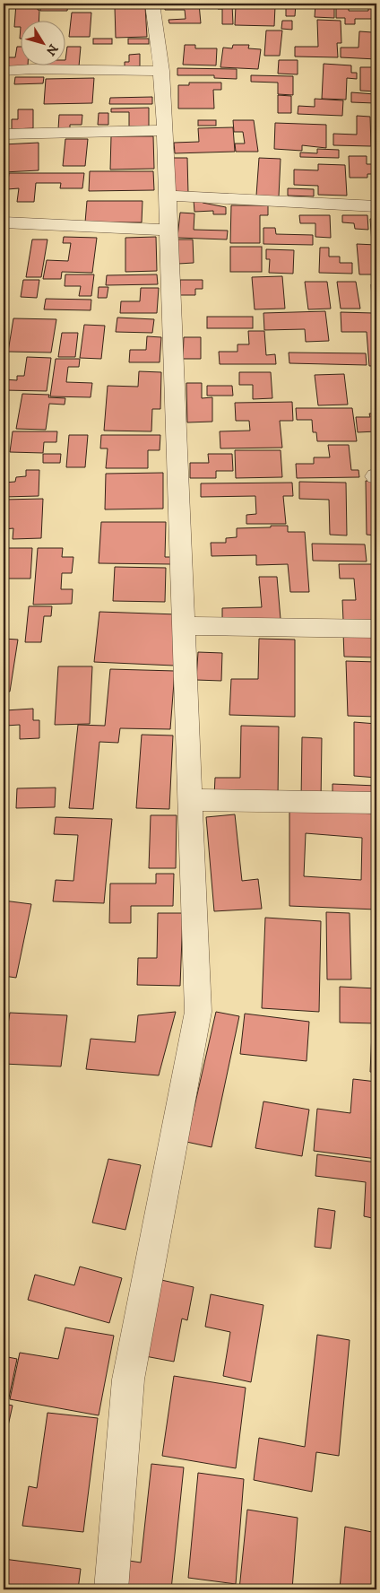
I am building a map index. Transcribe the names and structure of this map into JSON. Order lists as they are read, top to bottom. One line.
{"north":"bottom right"}
